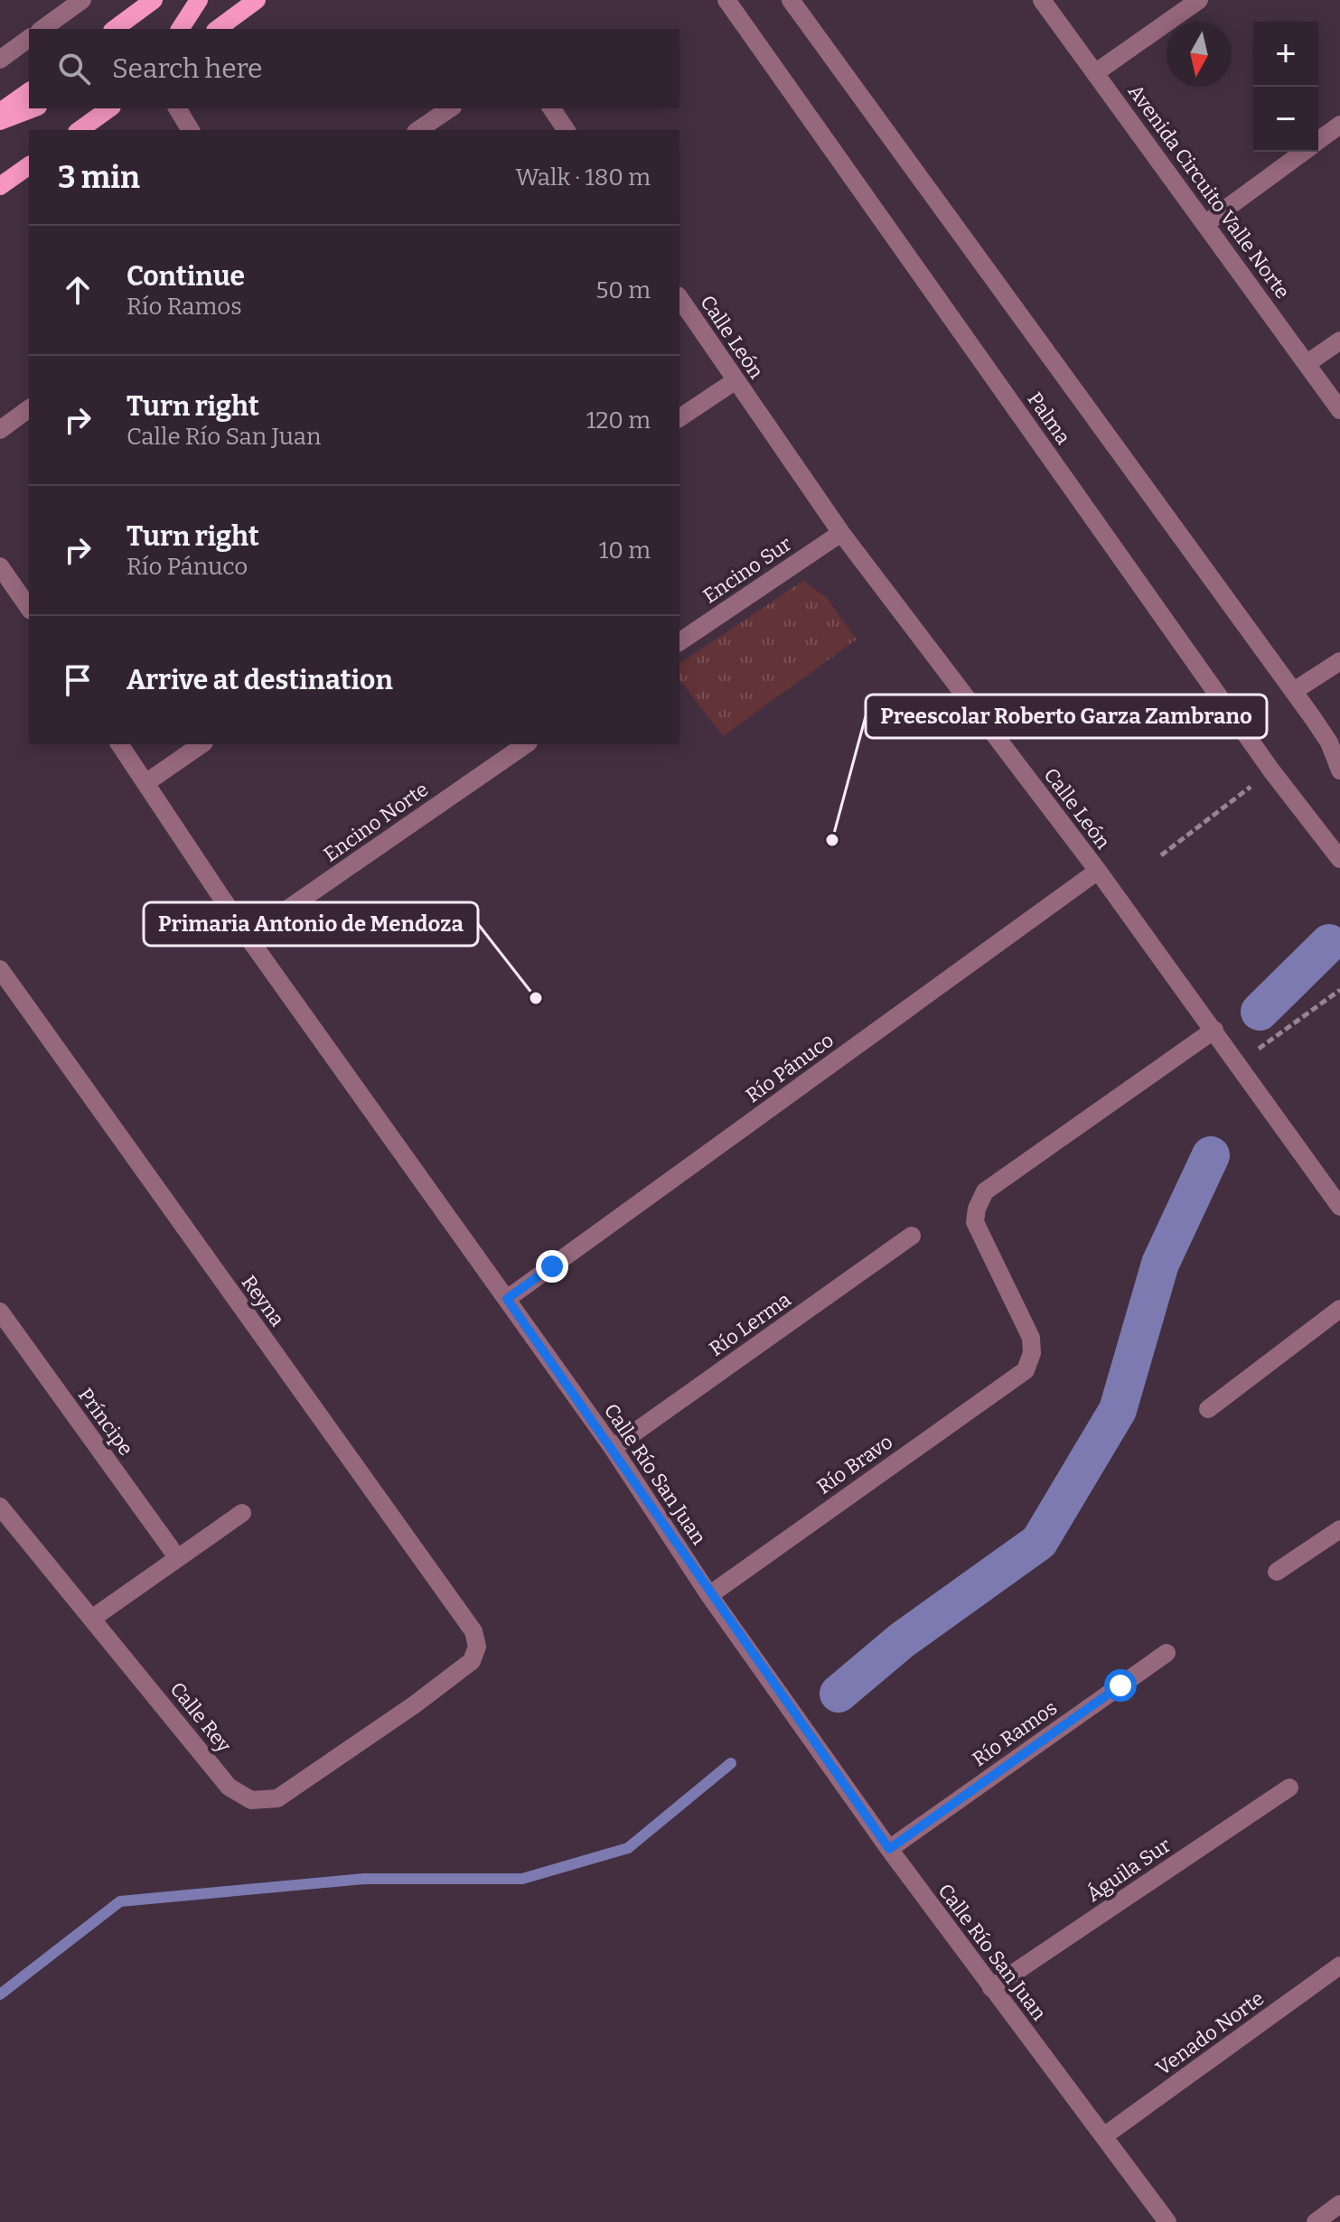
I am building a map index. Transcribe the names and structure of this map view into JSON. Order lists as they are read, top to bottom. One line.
{"streets":{"street":["Avenida Circuito Valle Norte","Calle León","Palma","Encino Sur","Encino Norte","Río Pánuco","Reyna","Río Lerma","Príncipe","Río Bravo","Calle Río San Juan","Calle Rey","Río Ramos","Águila Sur","Venado Norte"]},"crossings":[["Calle León","Encino Sur"],["Calle León","Río Pánuco"],["Calle León","Río Bravo"],["Encino Norte","Calle Río San Juan"],["Río Pánuco","Calle Río San Juan"],["Reyna","Calle Rey"],["Río Lerma","Calle Río San Juan"],["Río Bravo","Calle Río San Juan"],["Calle Río San Juan","Río Ramos"],["Calle Río San Juan","Águila Sur"],["Calle Río San Juan","Venado Norte"]],"places":["Preescolar Roberto Garza Zambrano","Primaria Antonio de Mendoza"],"north":"bottom","page":{"map_buttons":["+","−"],"search":"Search here","heading":["3 min","Walk · 180 m"],"list":[["Continue","Río Ramos","50 m"],["Turn right","Calle Río San Juan","120 m"],["Turn right","Río Pánuco","10 m"],"Arrive at destination"]}}
